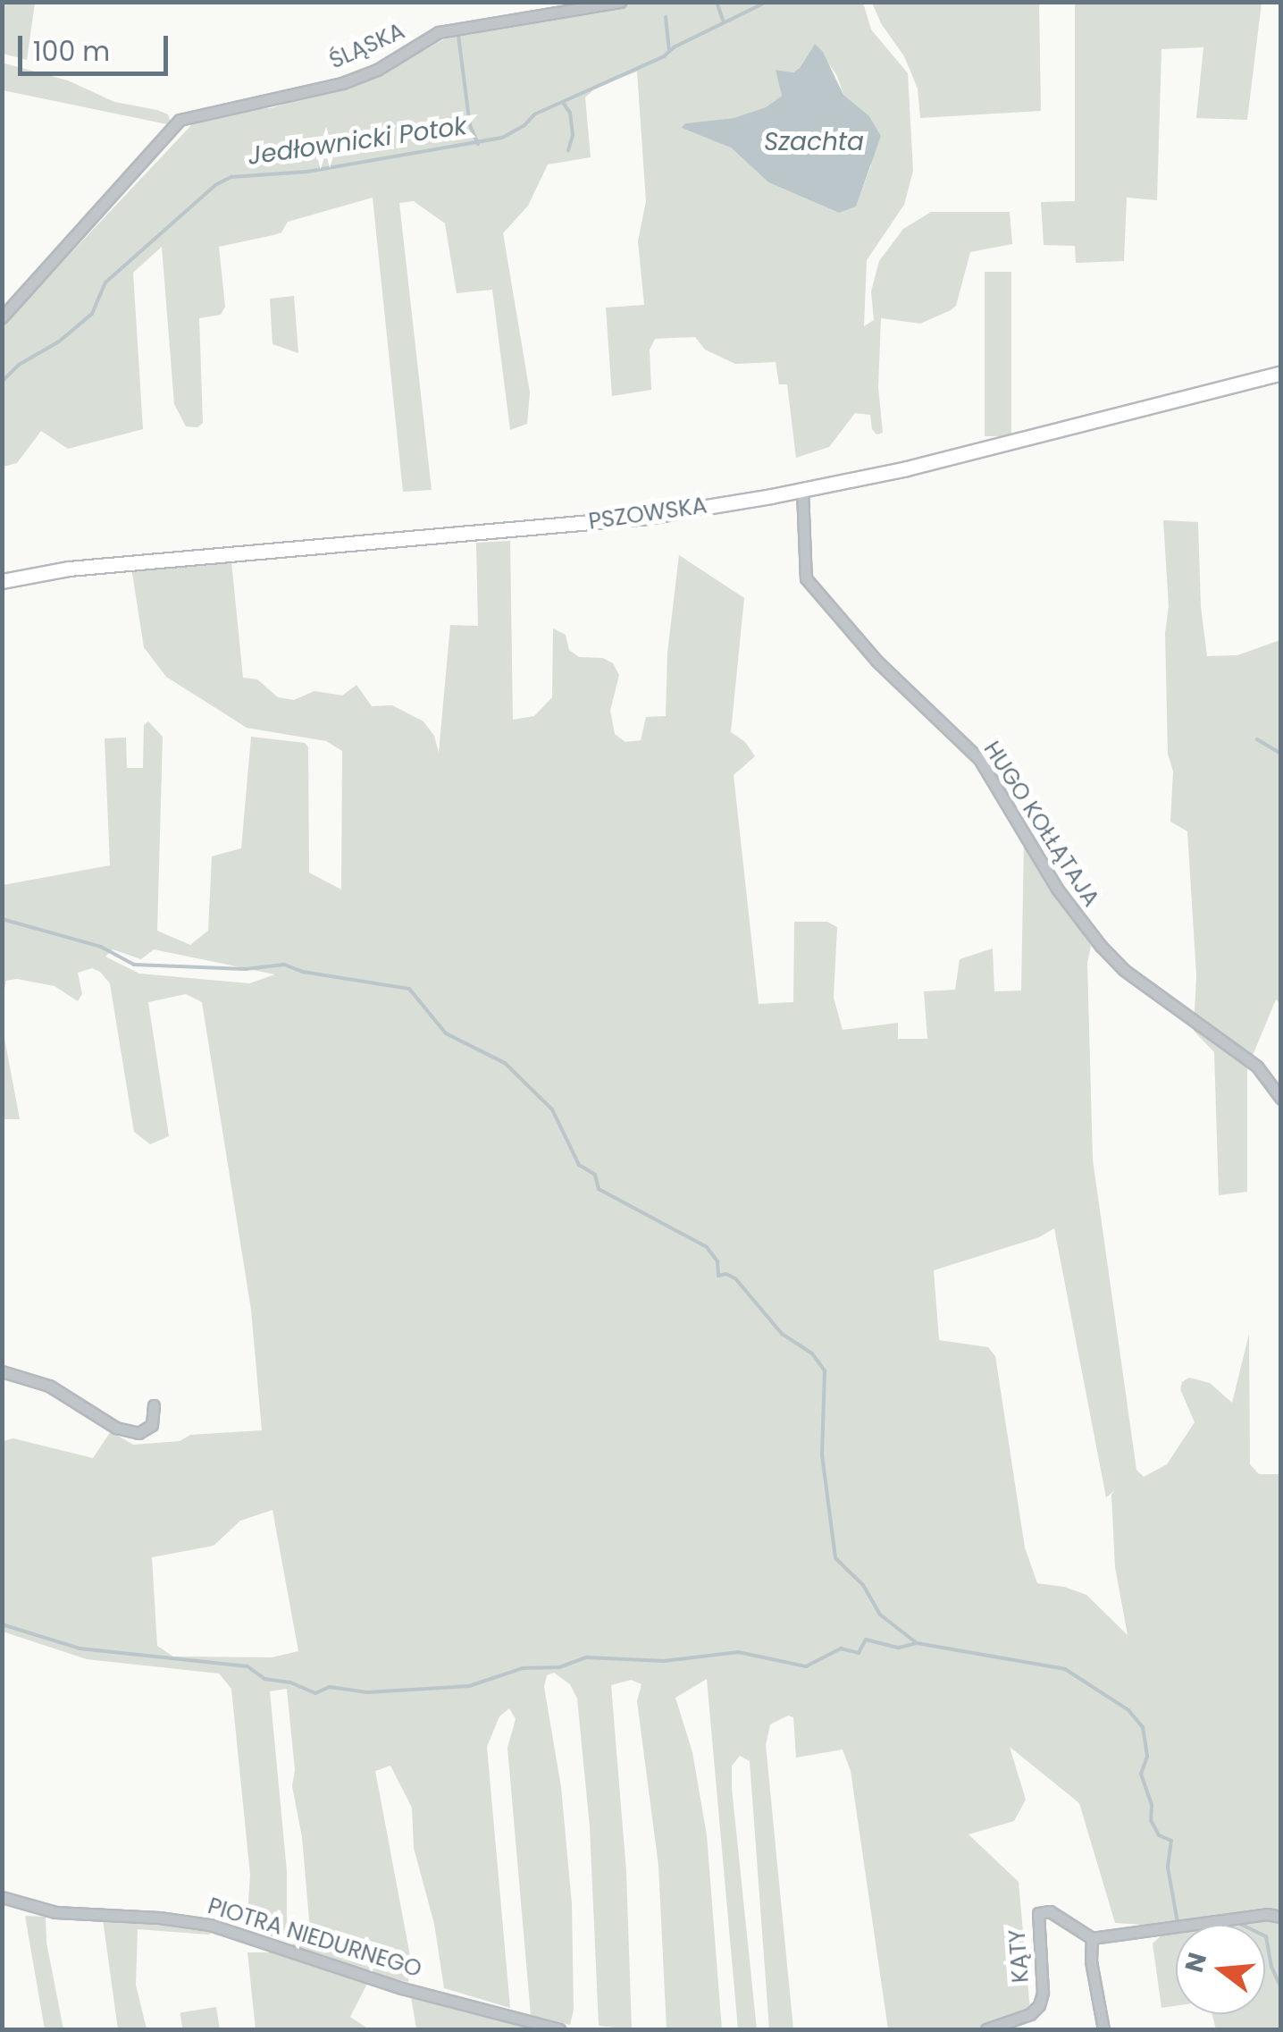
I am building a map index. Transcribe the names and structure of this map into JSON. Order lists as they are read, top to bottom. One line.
{"streets":{"main road":["PSZOWSKA"],"street":["ŚLĄSKA","HUGO KOŁŁĄTAJA","PIOTRA NIEDURNEGO","KĄTY"]},"crossings":[["PSZOWSKA","HUGO KOŁŁĄTAJA"]],"water":["Jedłownicki Potok","Szachta"],"scale_bar":"100 m","north":"left"}
